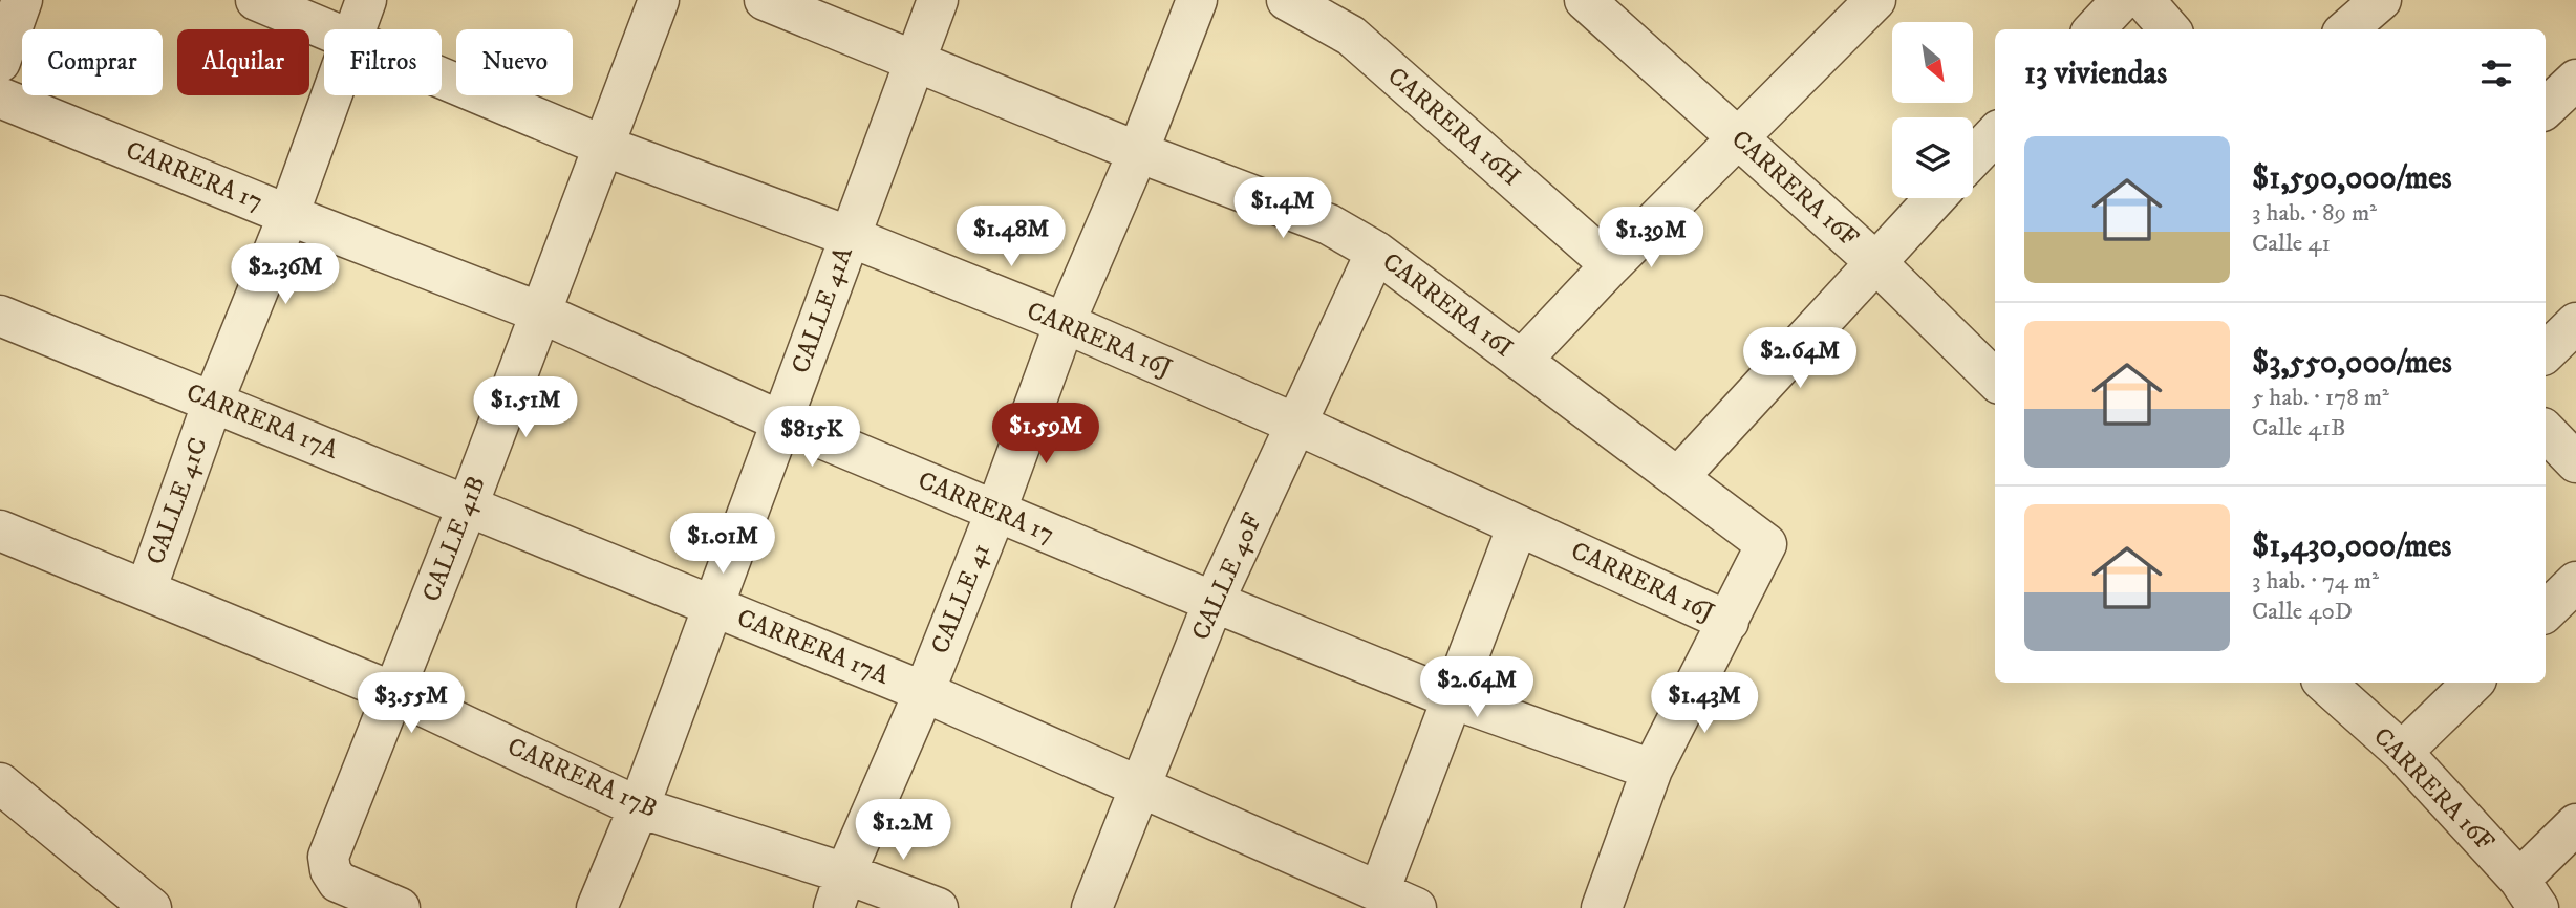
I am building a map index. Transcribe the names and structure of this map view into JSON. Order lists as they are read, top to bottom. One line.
{"streets":{"street":["CARRERA 16H","CARRERA 17","CARRERA 16F","CARRERA 16I","CALLE 41A","CARRERA 16J","CARRERA 17A","CALLE 41C","CALLE 41B","CALLE 40F","CALLE 41","CARRERA 17B"]},"crossings":[["CARRERA 17","CALLE 41A"],["CARRERA 17","CALLE 41C"],["CARRERA 17","CALLE 41B"],["CARRERA 17","CALLE 40F"],["CARRERA 17","CALLE 41"],["CARRERA 16I","CALLE 41A"],["CARRERA 16I","CARRERA 16J"],["CARRERA 16I","CALLE 40F"],["CARRERA 16I","CALLE 41"],["CALLE 41A","CARRERA 16J"],["CALLE 41A","CARRERA 17A"],["CALLE 41A","CARRERA 17B"],["CARRERA 16J","CALLE 41B"],["CARRERA 16J","CALLE 40F"],["CARRERA 16J","CALLE 41"],["CARRERA 17A","CALLE 41C"],["CARRERA 17A","CALLE 41B"],["CARRERA 17A","CALLE 40F"],["CARRERA 17A","CALLE 41"],["CALLE 41C","CARRERA 17B"],["CALLE 41B","CARRERA 17B"],["CALLE 41","CARRERA 17B"]],"north":"bottom right","page":{"chip":["Comprar","Alquilar","Filtros","Nuevo"],"heading":"13 viviendas","list":[{"name":"$1,590,000/mes","note":"3 hab. · 89 m² · Calle 41"},{"name":"$3,550,000/mes","note":"5 hab. · 178 m² · Calle 41B"},{"name":"$1,430,000/mes","note":"3 hab. · 74 m² · Calle 40D"}],"price":["$1.4M","$1.48M","$1.39M","$2.36M","$2.64M","$1.51M","$1.59M","$815K","$1.01M","$2.64M","$3.55M","$1.43M","$1.2M"]}}
